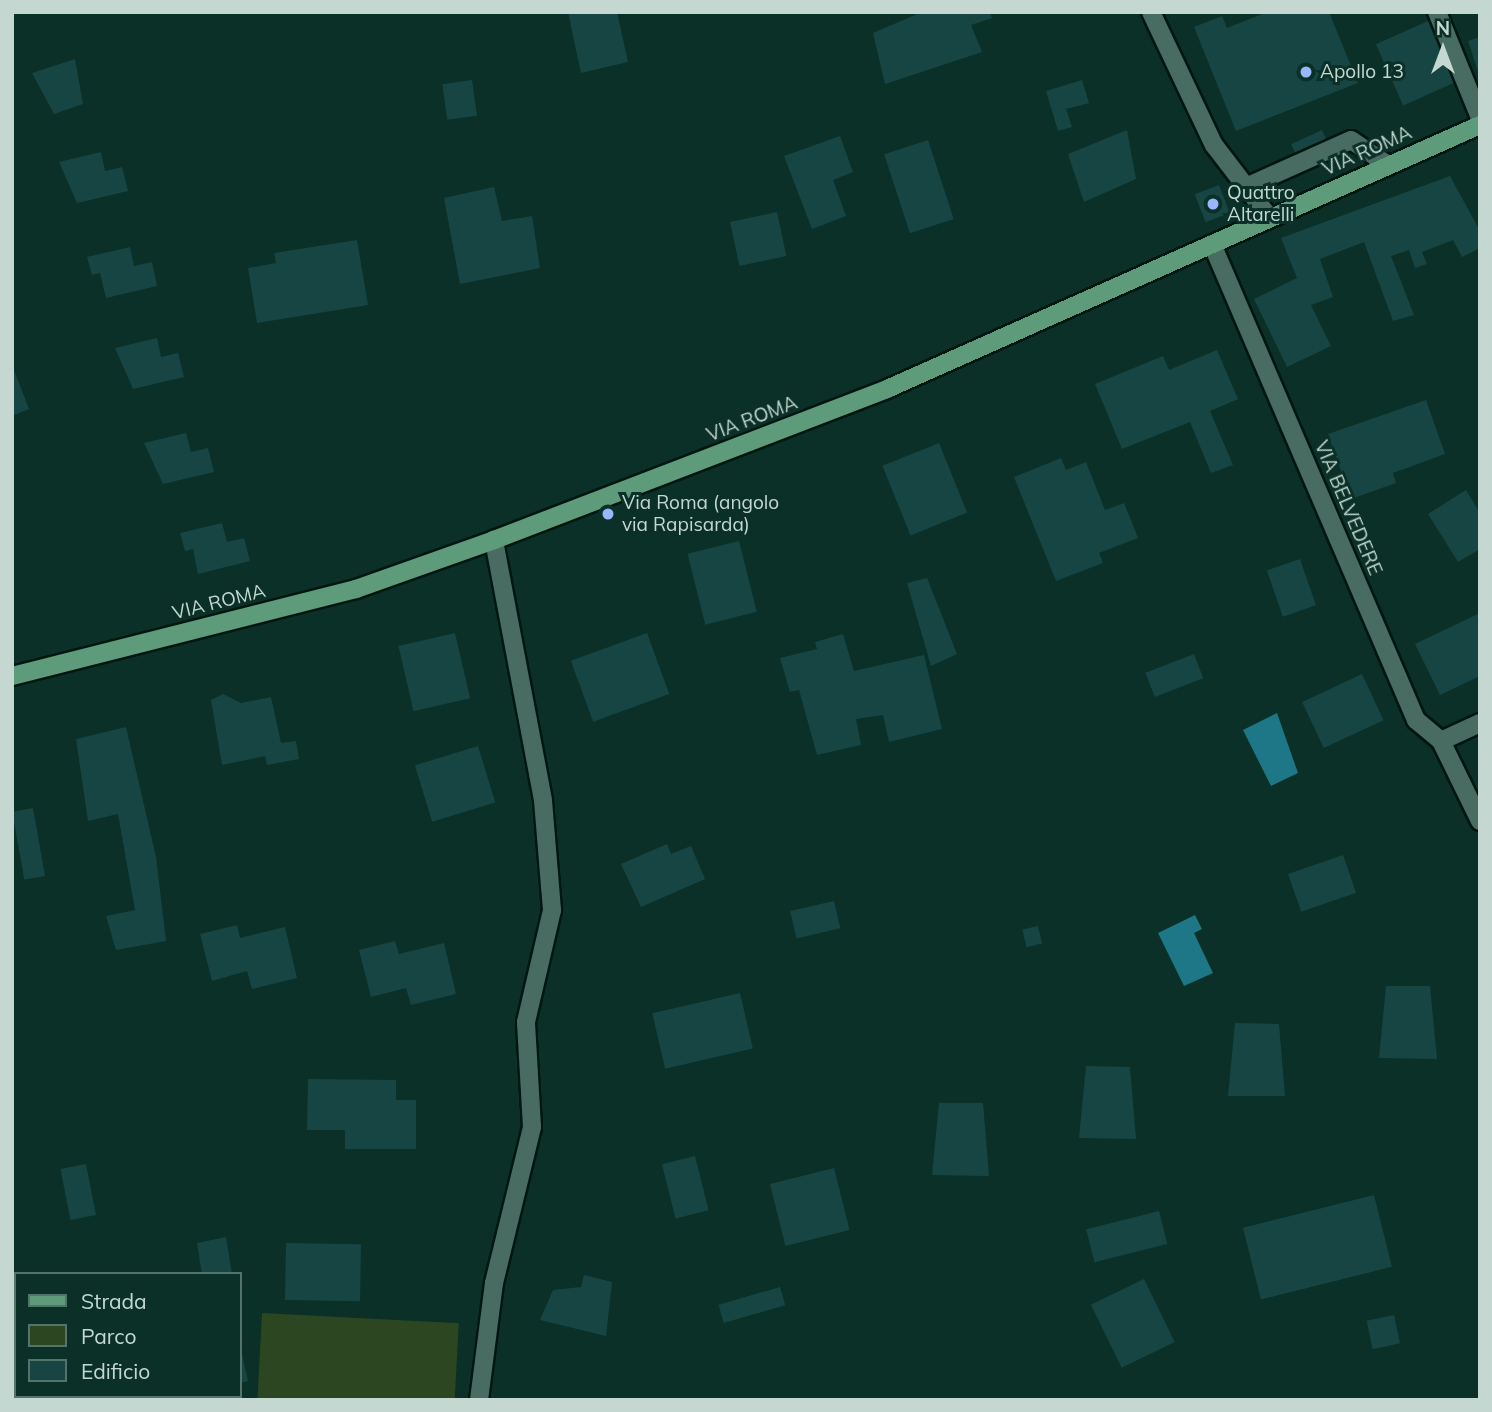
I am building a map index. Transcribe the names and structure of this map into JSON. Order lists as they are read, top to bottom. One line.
{"streets":{"main road":["VIA ROMA"],"street":["VIA BELVEDERE"]},"crossings":[["VIA ROMA","VIA BELVEDERE"]],"places":["Apollo 13","Quattro Altarelli","Via Roma (angolo via Rapisarda)"],"legend":["Strada","Parco","Edificio"],"north":"top"}
